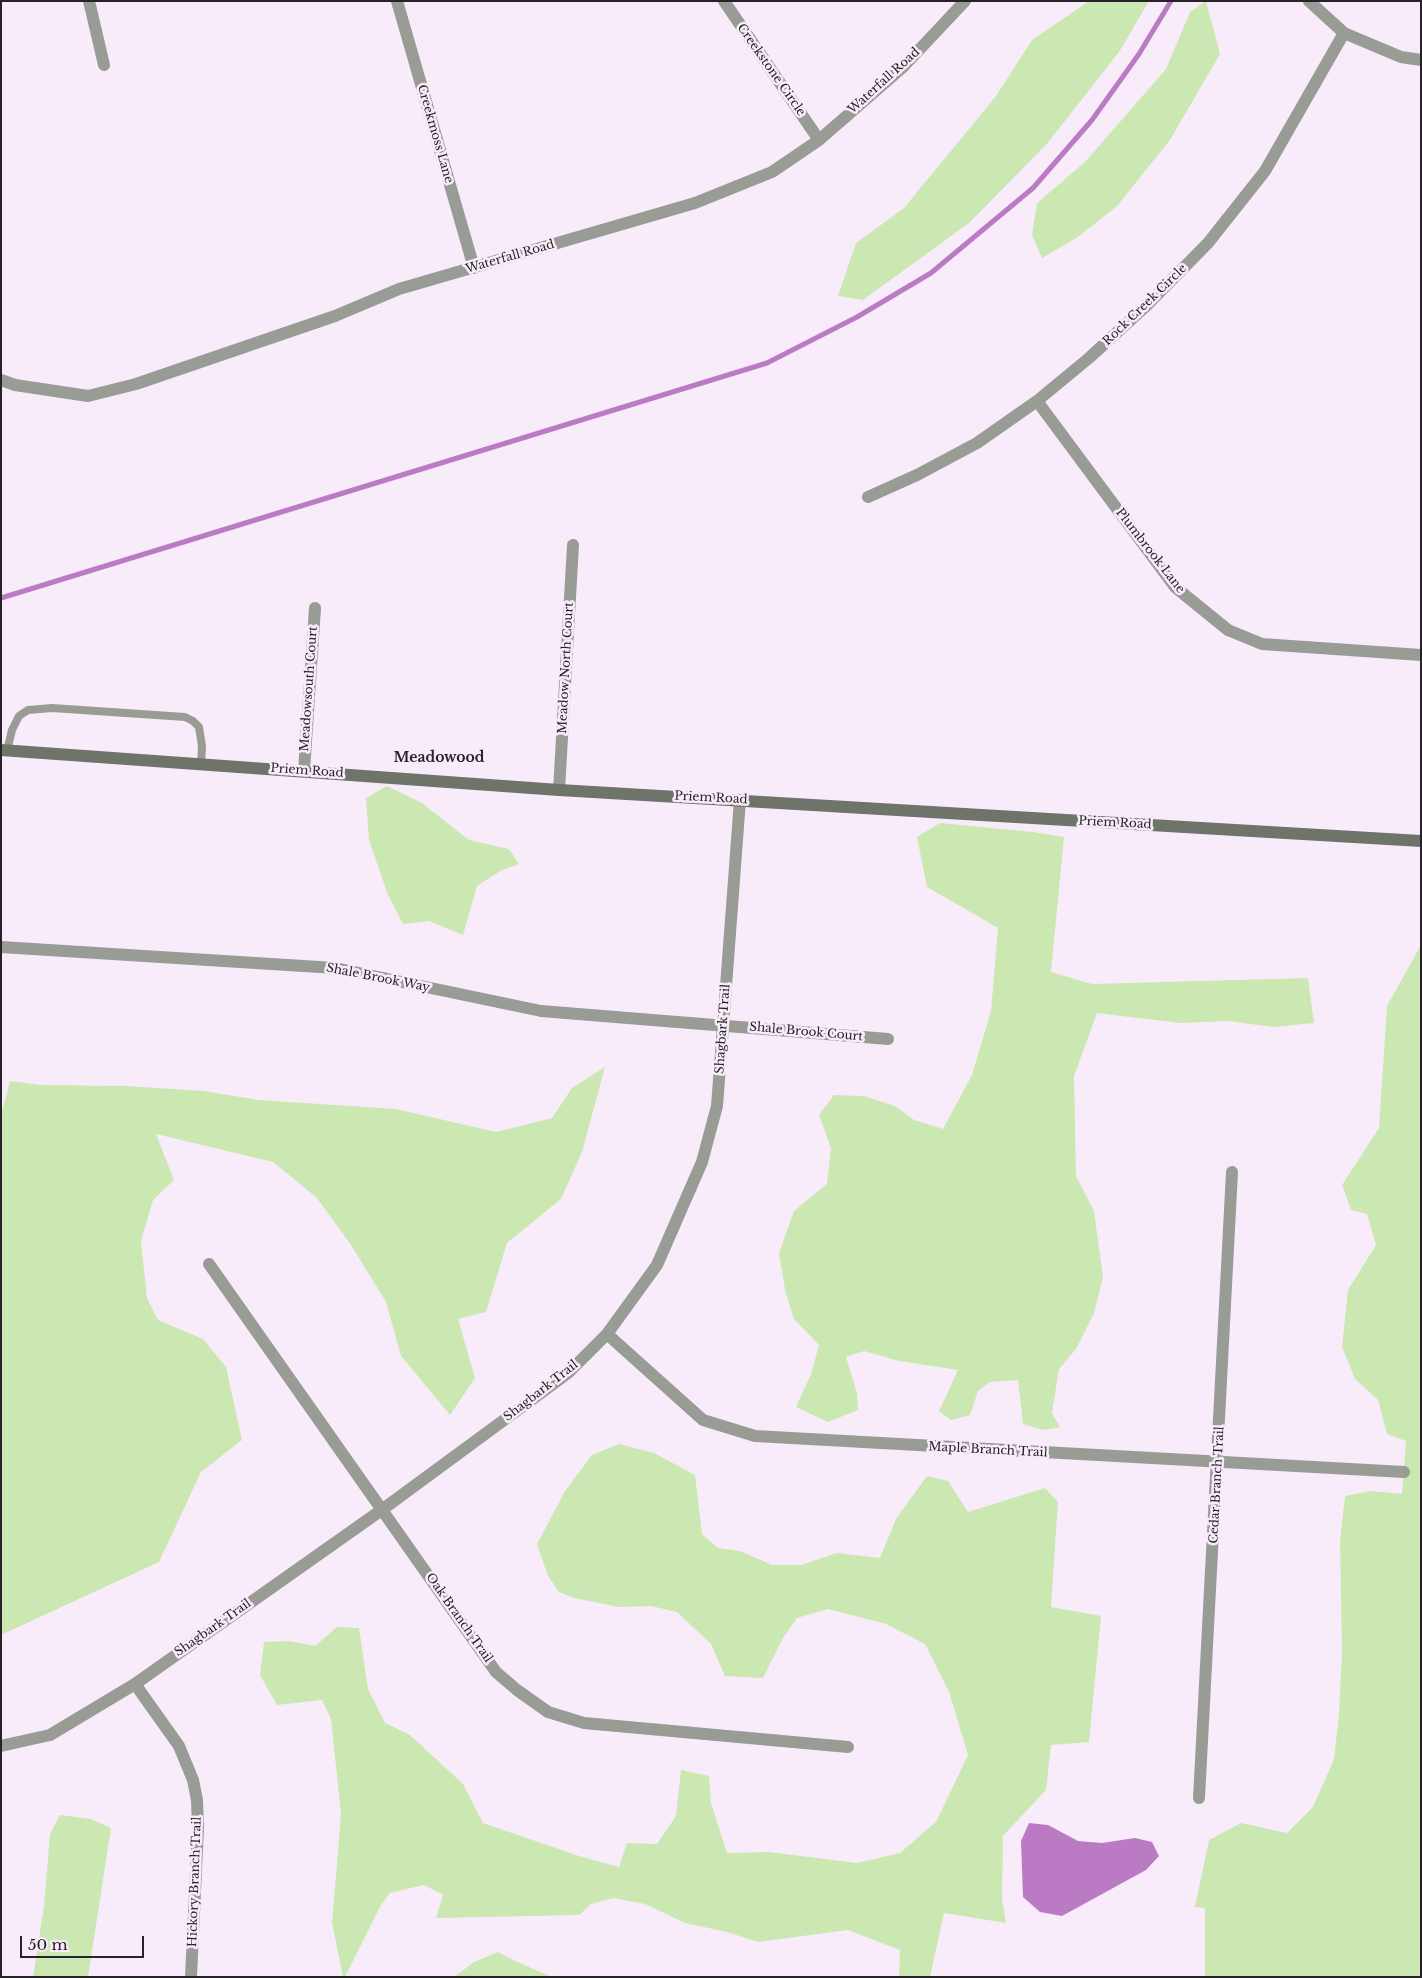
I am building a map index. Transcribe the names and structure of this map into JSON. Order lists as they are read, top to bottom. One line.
{"streets":{"street":["Creekstone Circle","Waterfall Road","Creekmoss Lane","Rock Creek Circle","Plumbrook Lane","Meadow North Court","Meadowsouth Court","Priem Road","Shale Brook Way","Shagbark Trail","Shale Brook Court","Maple Branch Trail","Cedar Branch Trail","Oak Branch Trail","Hickory Branch Trail"]},"crossings":[["Creekstone Circle","Waterfall Road"],["Waterfall Road","Creekmoss Lane"],["Rock Creek Circle","Plumbrook Lane"],["Meadow North Court","Priem Road"],["Meadowsouth Court","Priem Road"],["Priem Road","Shagbark Trail"],["Shale Brook Way","Shagbark Trail"],["Shale Brook Way","Shale Brook Court"],["Shagbark Trail","Shale Brook Court"],["Shagbark Trail","Maple Branch Trail"],["Shagbark Trail","Oak Branch Trail"],["Shagbark Trail","Hickory Branch Trail"],["Maple Branch Trail","Cedar Branch Trail"]],"districts":["Meadowood"],"scale_bar":"50 m"}
